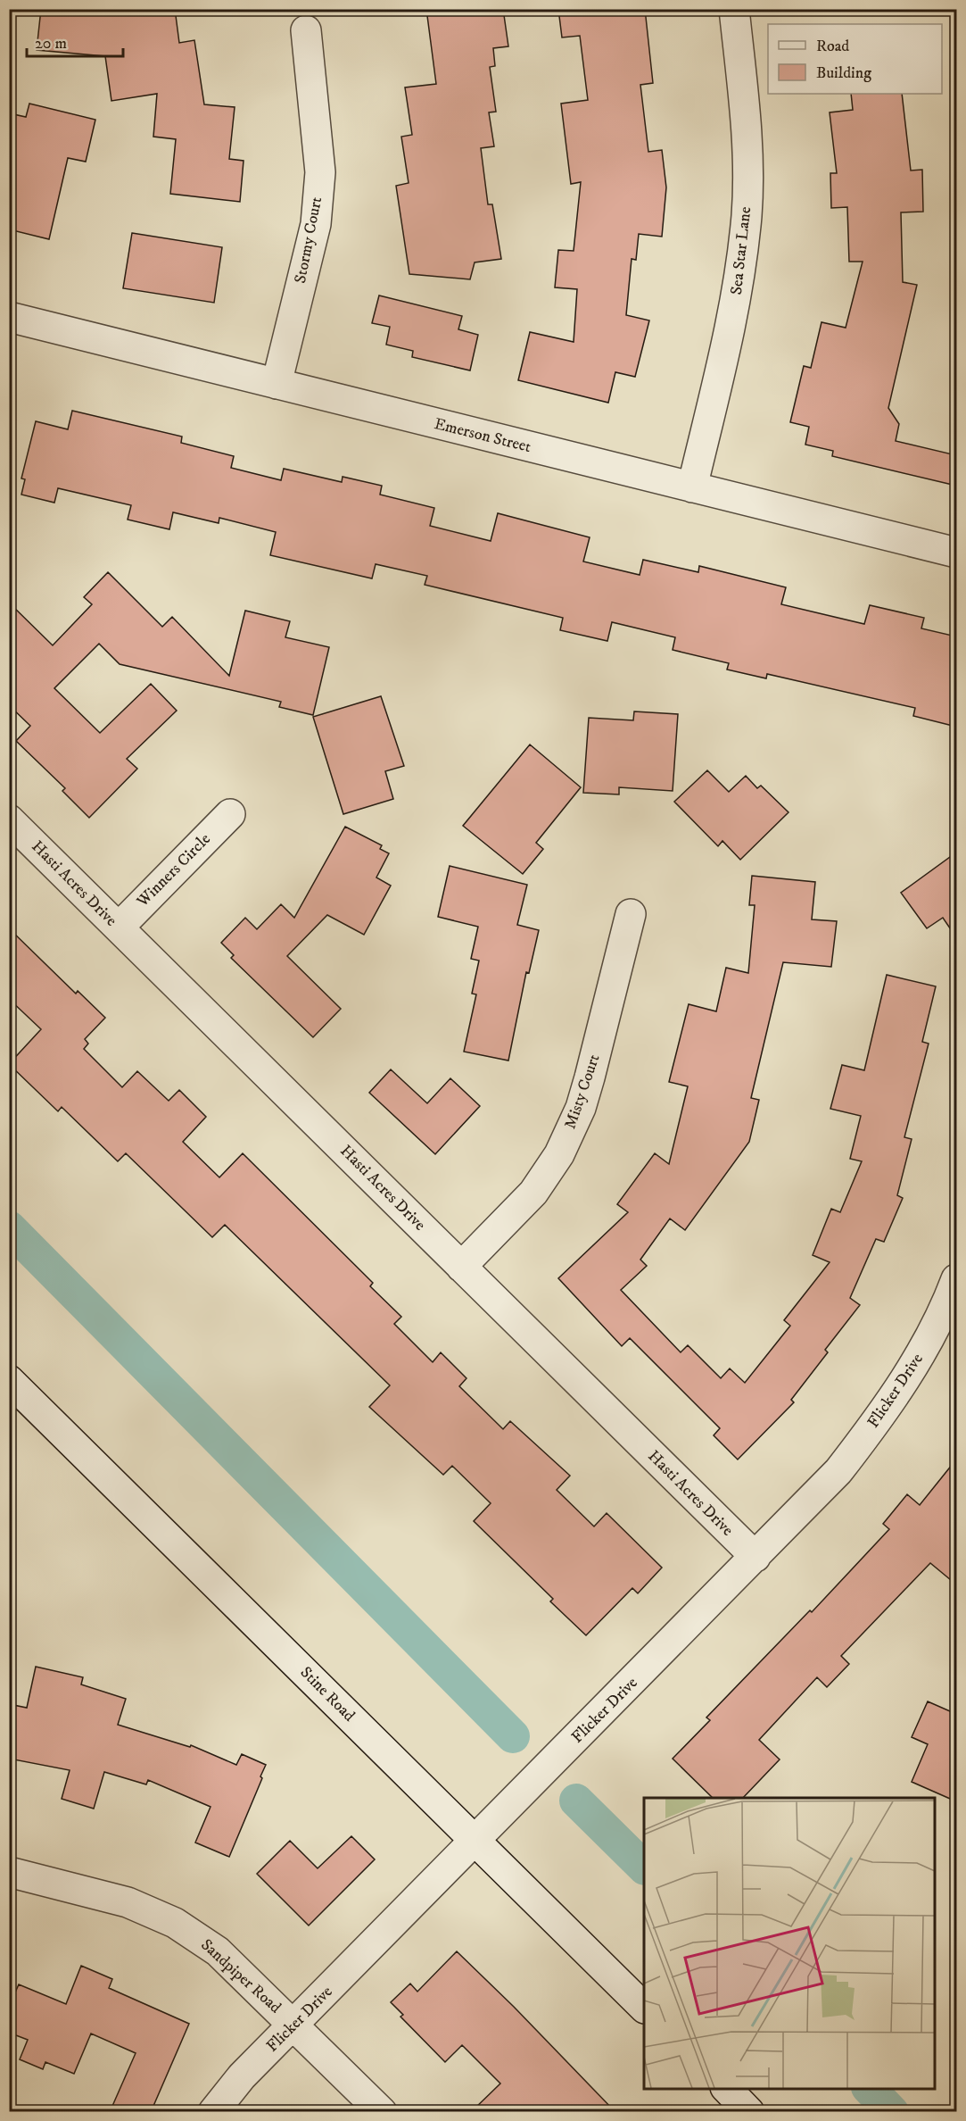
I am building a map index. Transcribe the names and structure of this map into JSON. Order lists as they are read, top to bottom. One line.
{"streets":{"street":["Stormy Court","Sea Star Lane","Emerson Street","Winners Circle","Hasti Acres Drive","Misty Court","Flicker Drive","Stine Road","Sandpiper Road"]},"crossings":[["Stormy Court","Emerson Street"],["Sea Star Lane","Emerson Street"],["Winners Circle","Hasti Acres Drive"],["Hasti Acres Drive","Misty Court"],["Hasti Acres Drive","Flicker Drive"],["Flicker Drive","Stine Road"],["Flicker Drive","Sandpiper Road"]],"legend":["Road","Building"],"scale_bar":"20 m"}
